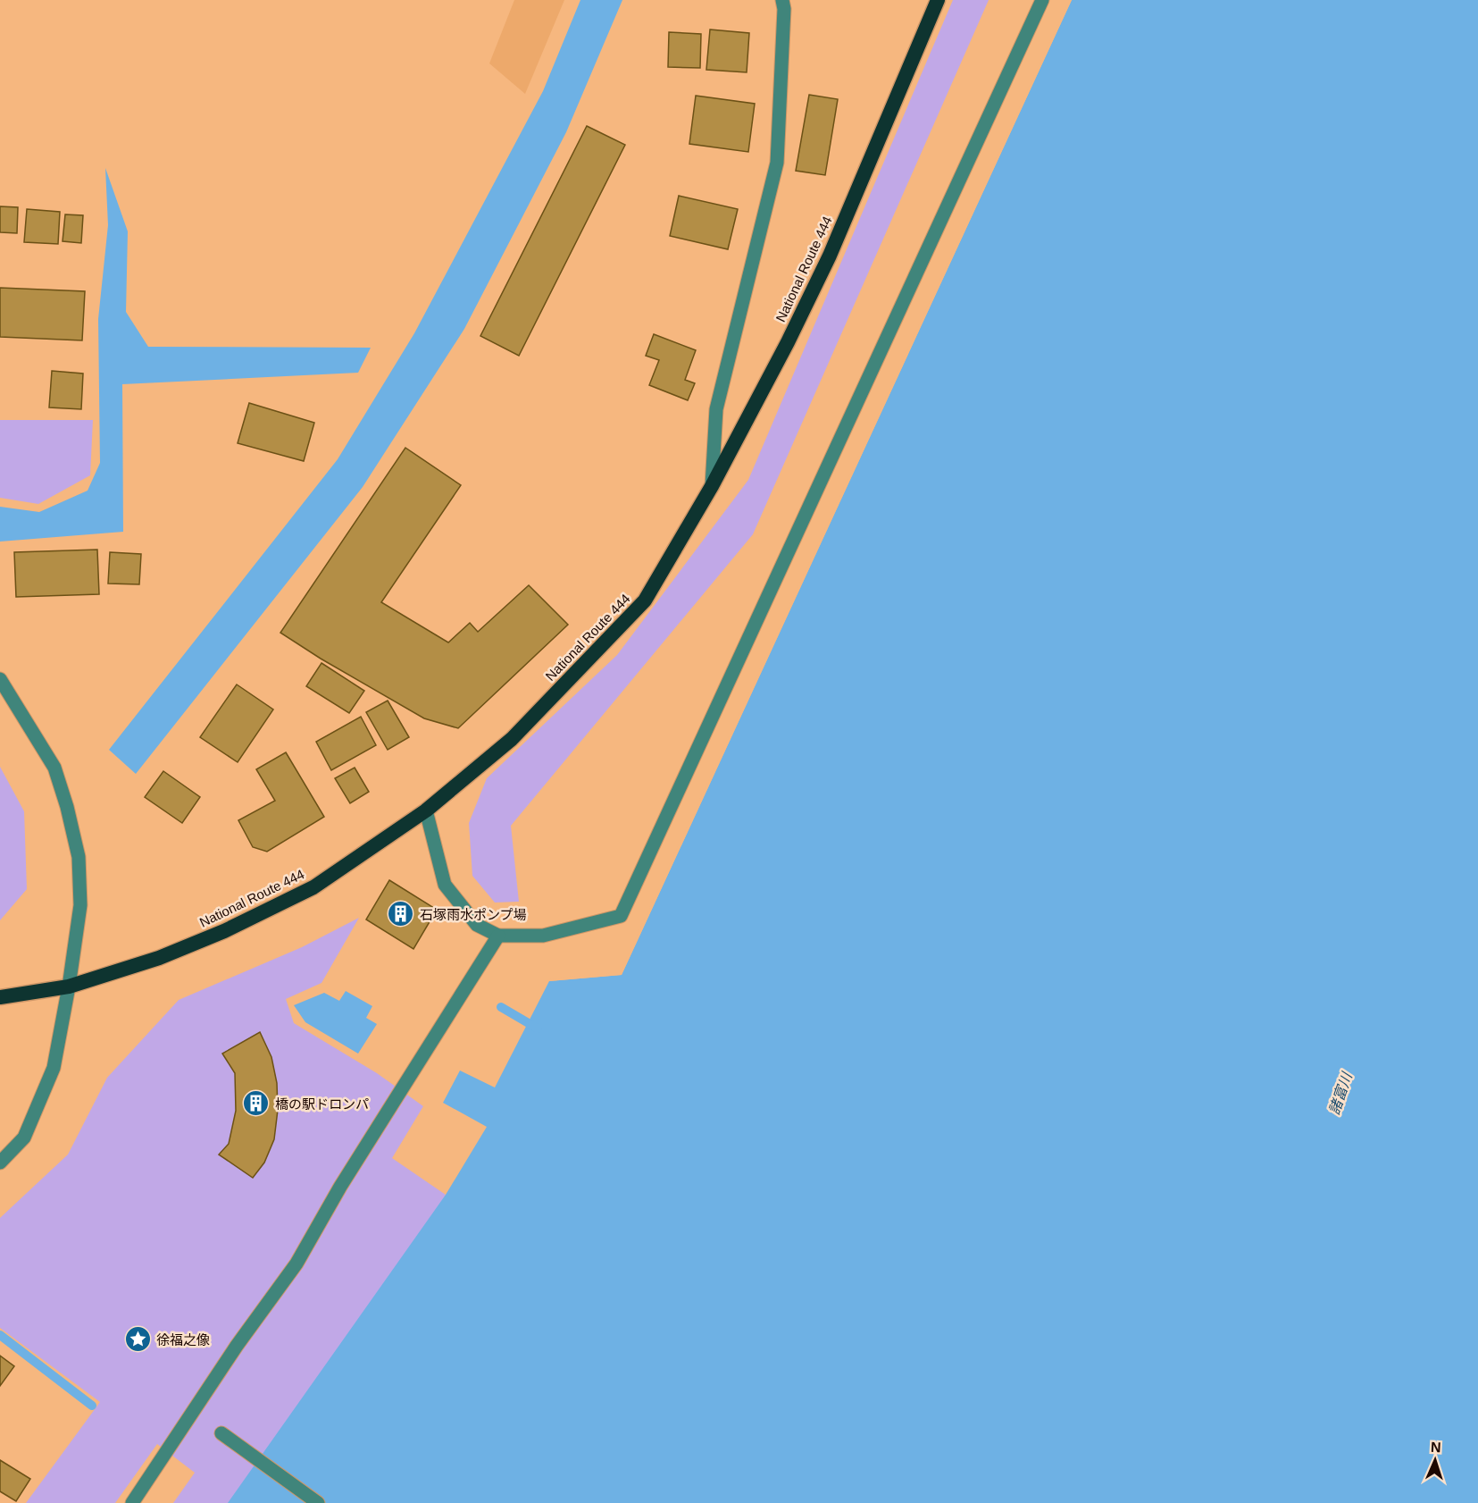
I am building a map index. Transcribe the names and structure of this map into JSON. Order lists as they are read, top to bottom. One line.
{"streets":{"highway":["National Route 444"]},"water":["諸富川"],"places":{"building":["石塚雨水ポンプ場","橋の駅ドロンパ"],"place":["徐福之像"]},"north":"top"}
